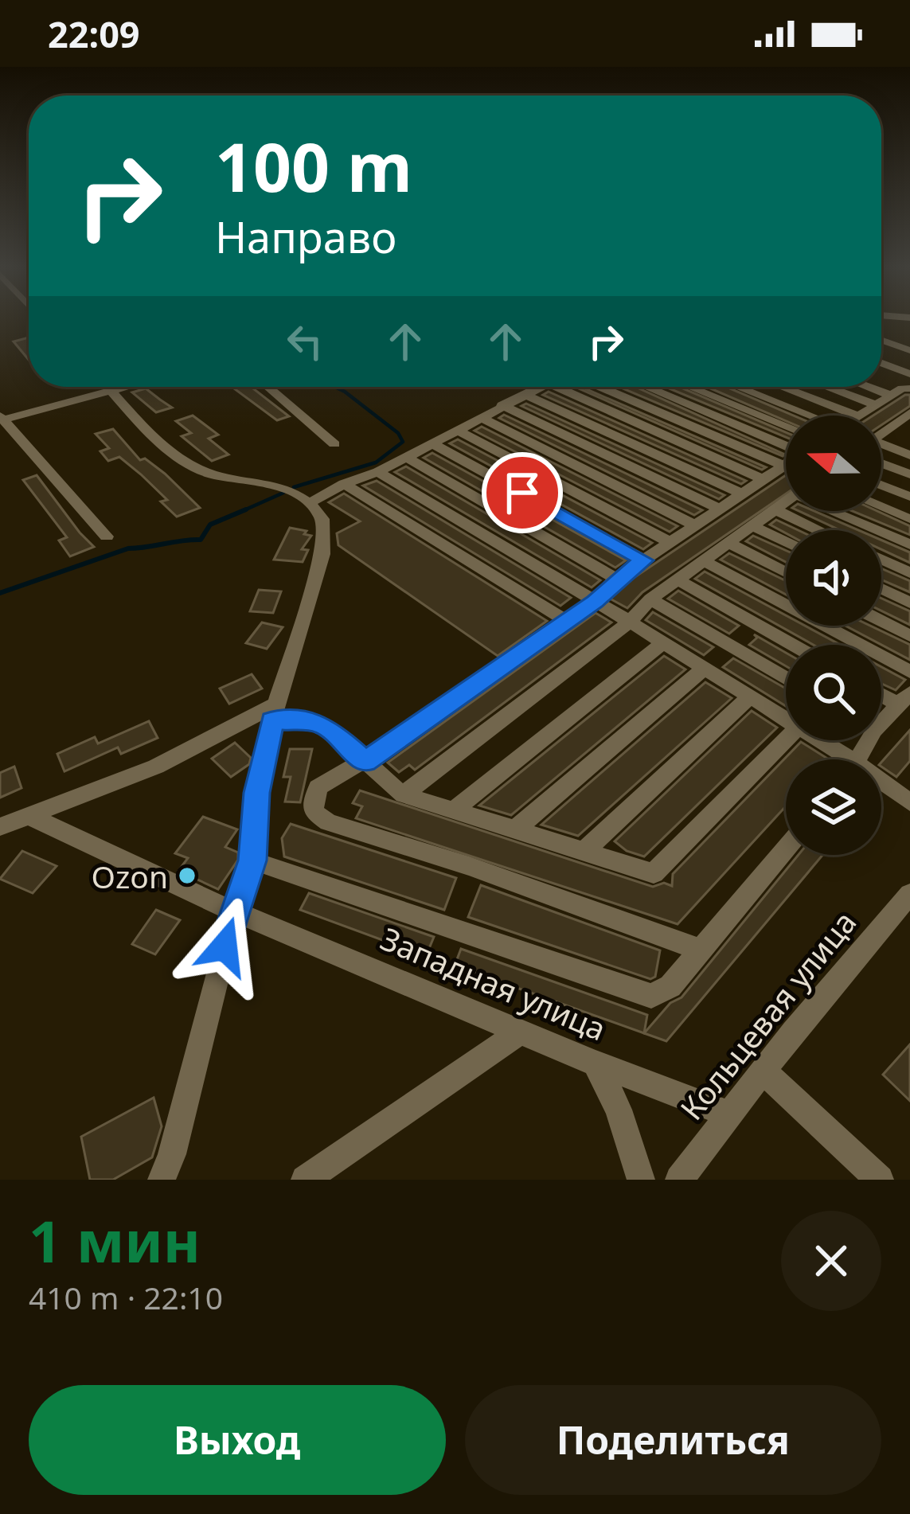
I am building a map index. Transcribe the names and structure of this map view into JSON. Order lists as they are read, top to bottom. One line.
{"streets":{"street":["Западная улица","Кольцевая улица"]},"crossings":[["Западная улица","Кольцевая улица"]],"places":["Ozon"],"north":"left","page":{"status":"22:09","turn":["100 m","Направо"],"heading":["1 мин","410 m · 22:10"],"buttons":["Выход","Поделиться"]}}
